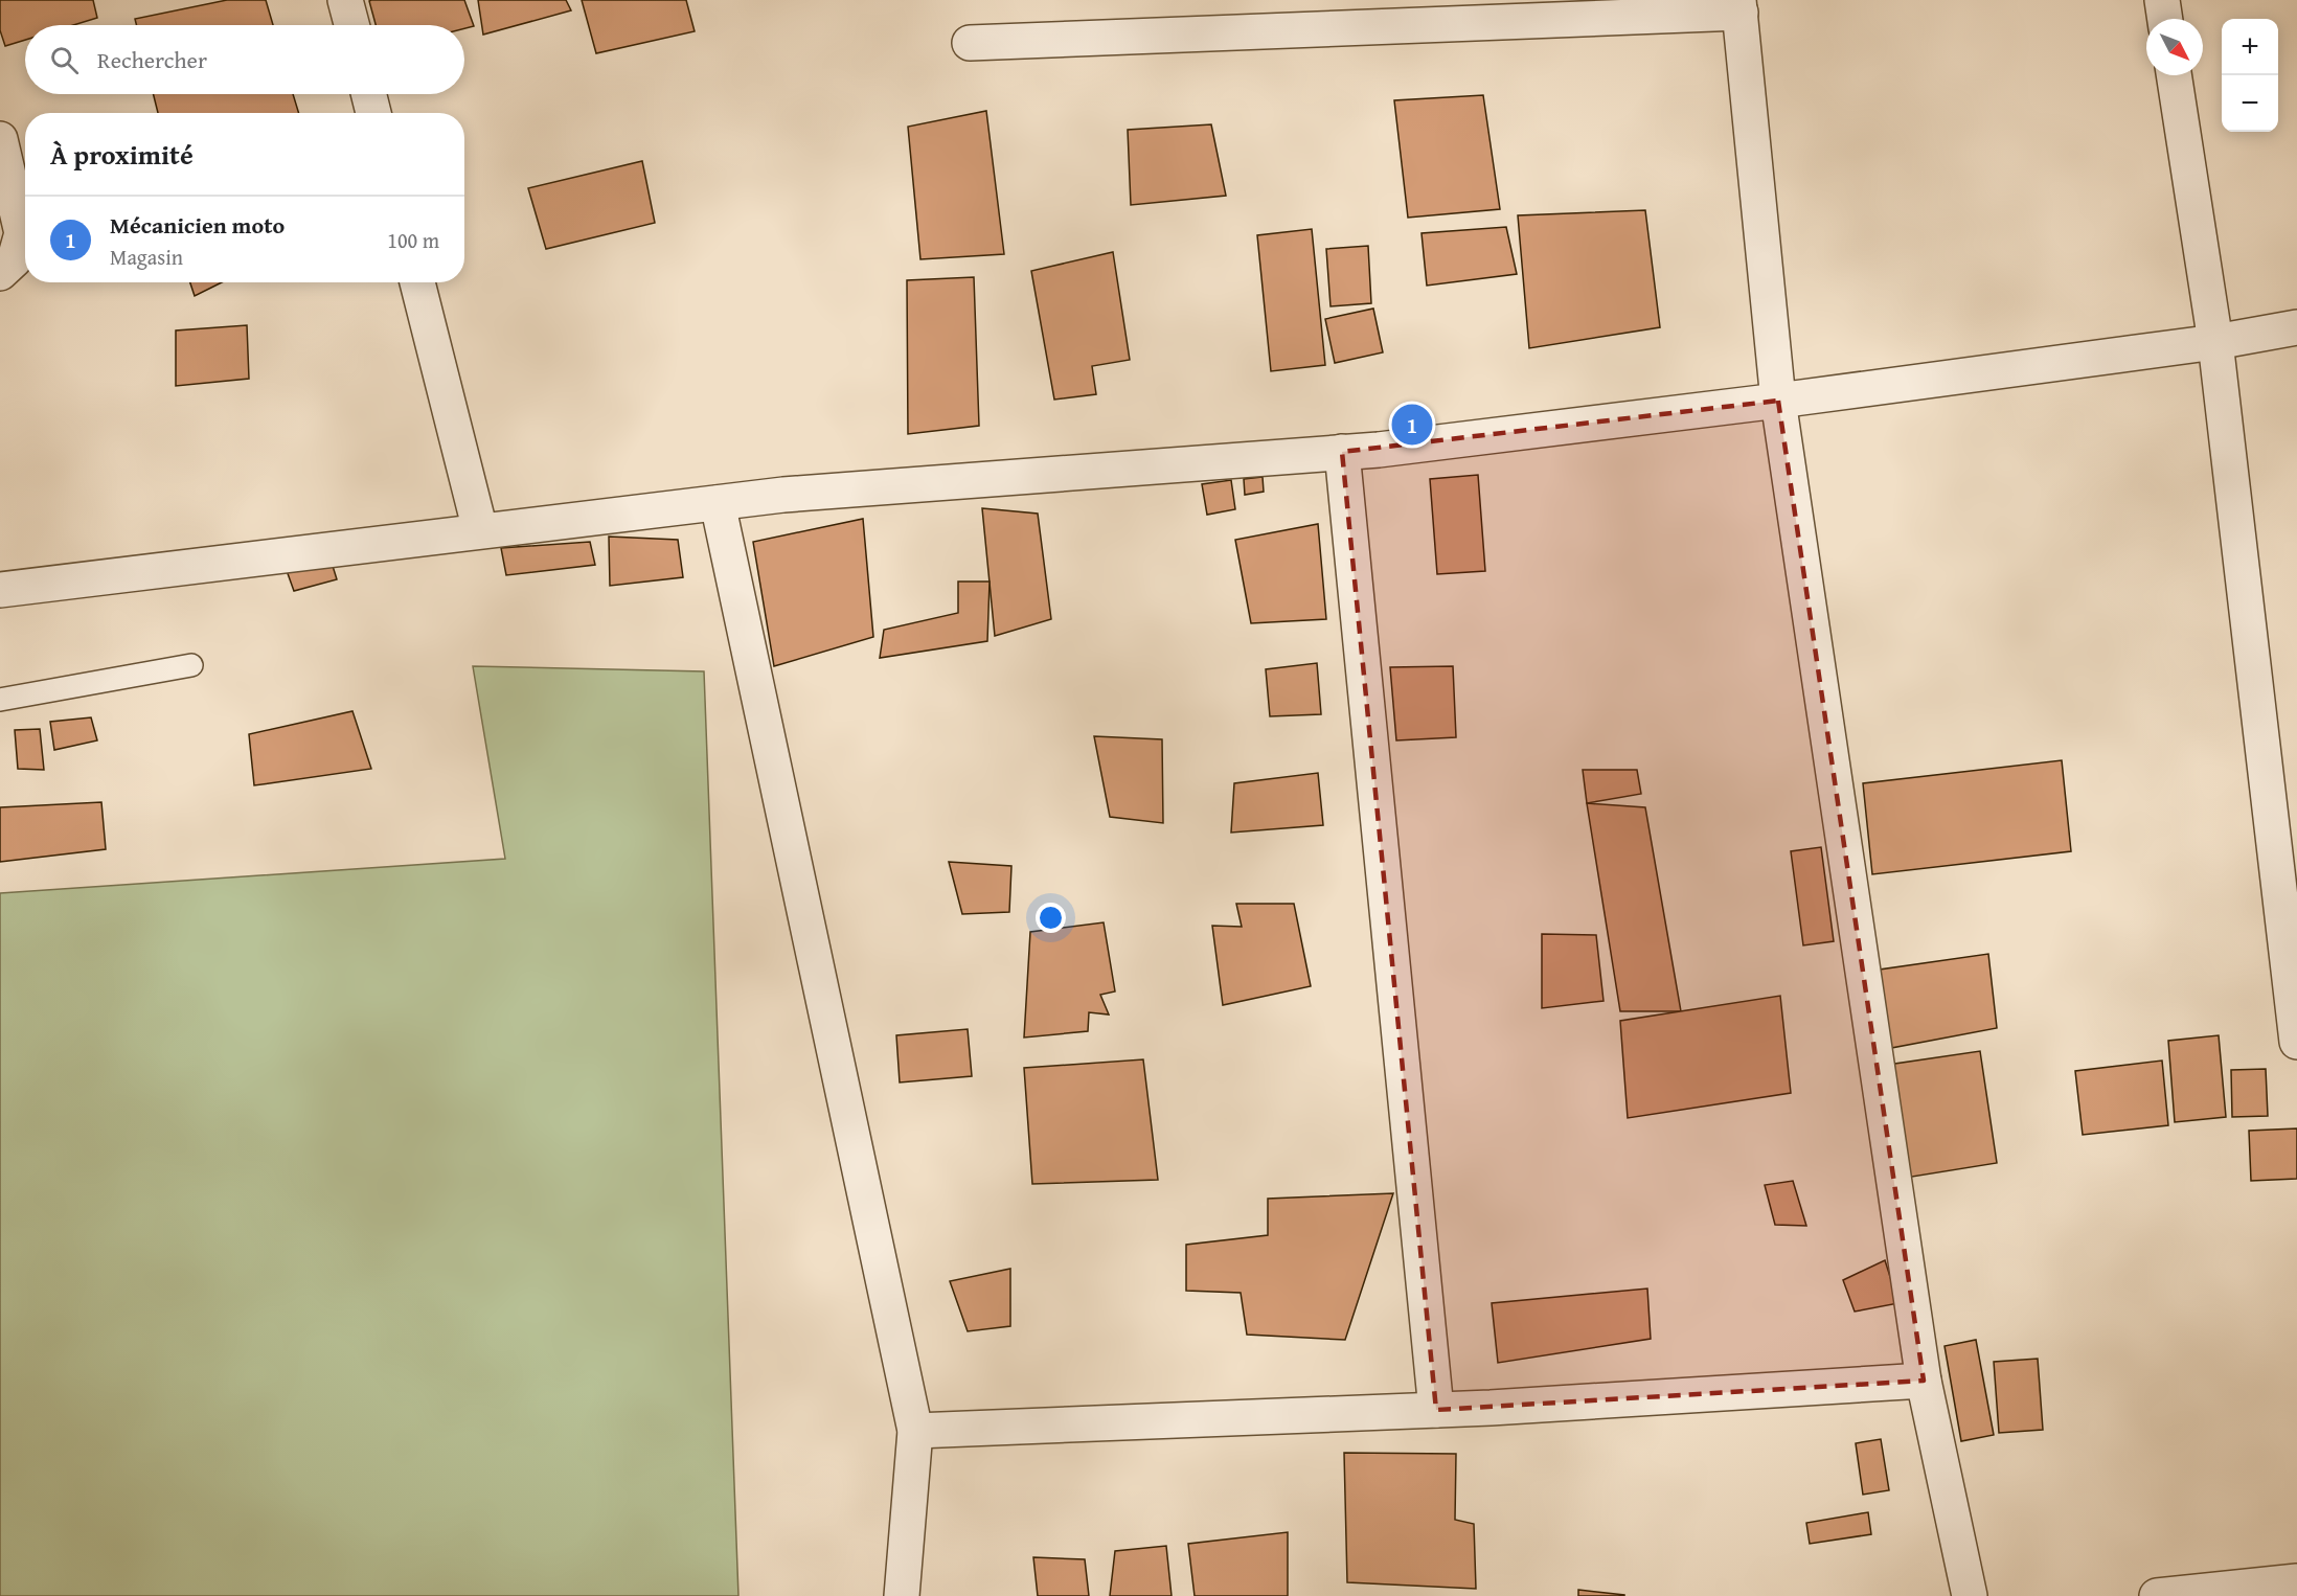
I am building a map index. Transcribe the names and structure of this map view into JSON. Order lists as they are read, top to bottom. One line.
{"north":"bottom right","page":{"map_buttons":["+","−"],"search":"Rechercher","heading":"À proximité","list":[{"mark":"1","name":"Mécanicien moto","note":"Magasin","value":"100 m"}],"pins":"1"}}
